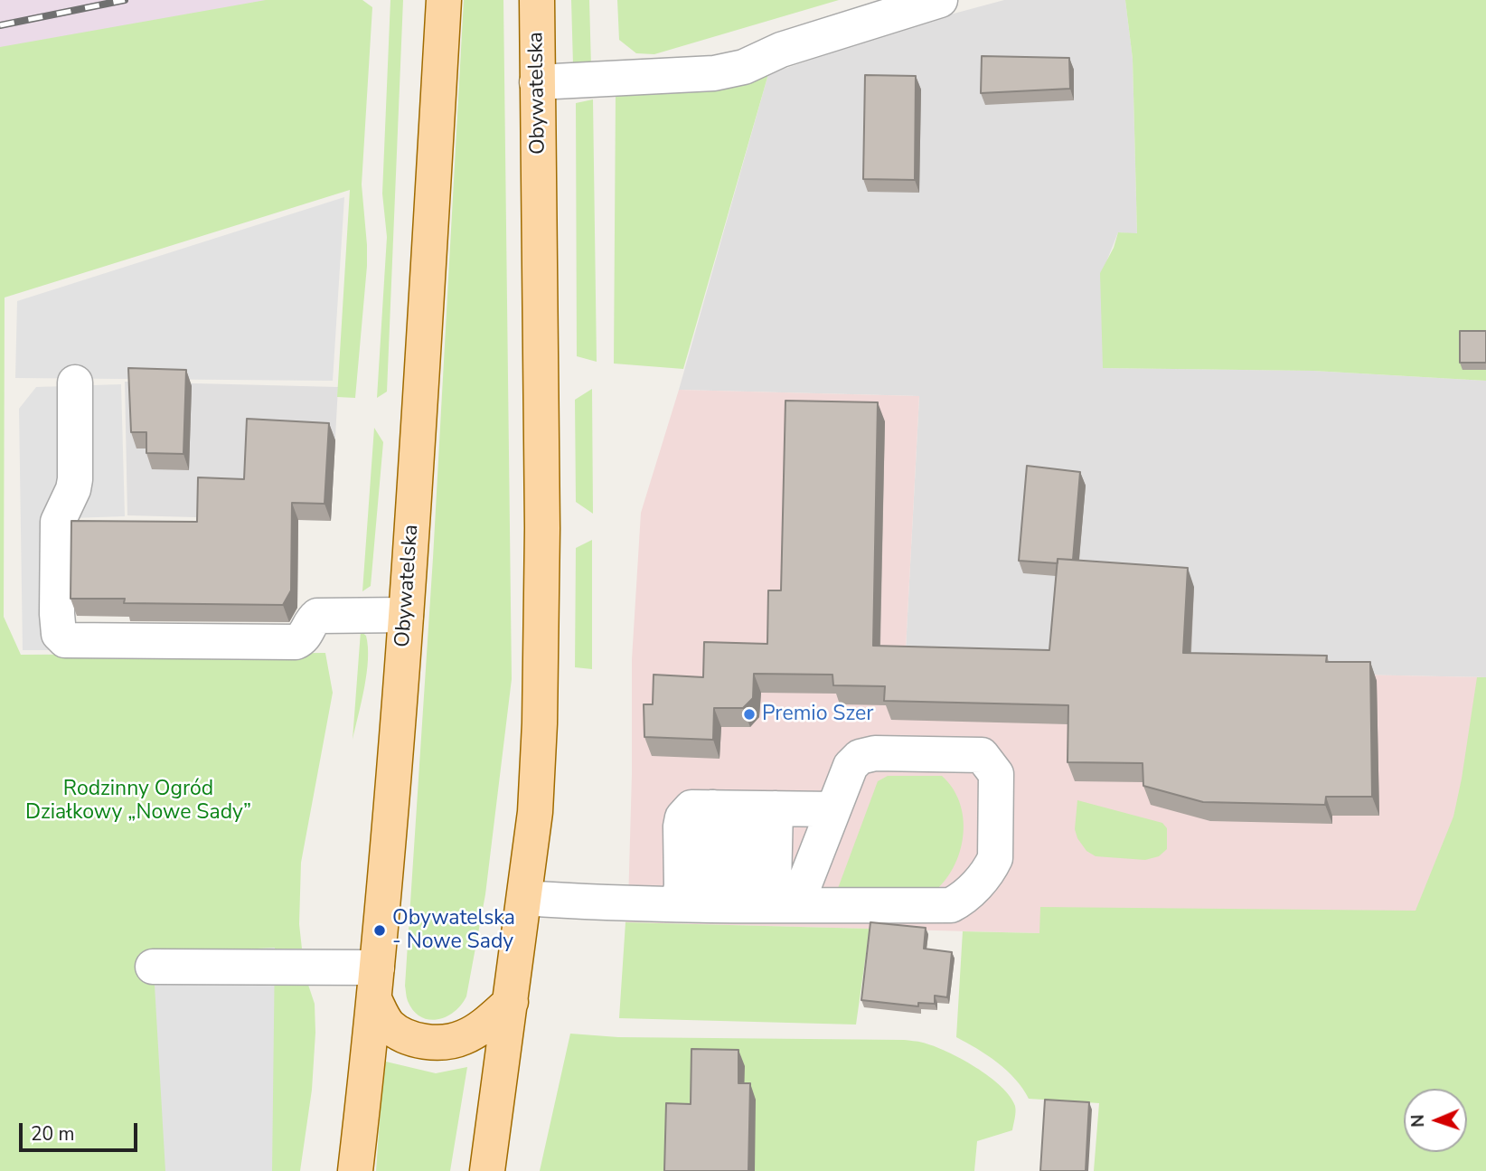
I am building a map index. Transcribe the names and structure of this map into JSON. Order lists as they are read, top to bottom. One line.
{"streets":{"main road":["Obywatelska"]},"parks":["Rodzinny Ogród Działkowy „Nowe Sady”"],"places":["Premio Szer","Obywatelska - Nowe Sady"],"scale_bar":"20 m","north":"left"}
